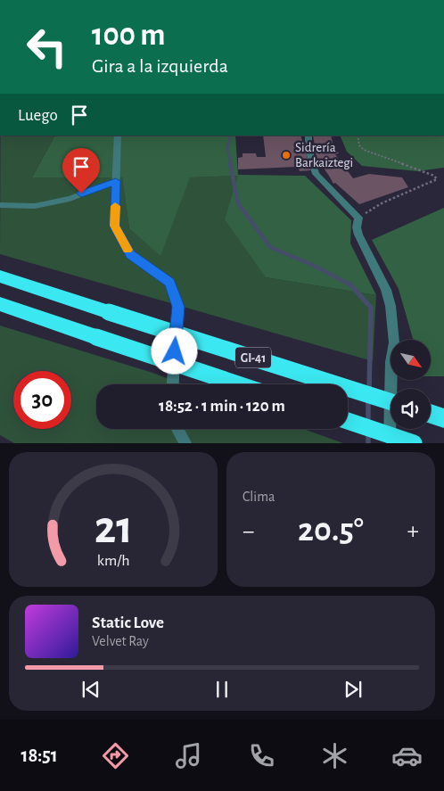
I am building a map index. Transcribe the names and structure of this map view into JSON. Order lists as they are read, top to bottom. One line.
{"streets":{"highway":["GI-41"]},"places":["Sidrería Barkaiztegi"],"north":"bottom right","page":{"turn":["100 m","Gira a la izquierda"],"then":"Luego","limit":"30","trip":"18:52 · 1 min · 120 m","tile":"Clima","heat":["−","20.5°","+"],"song":["Static Love","Velvet Ray"],"tabs":"18:51","gauge":["21","km/h"]}}
